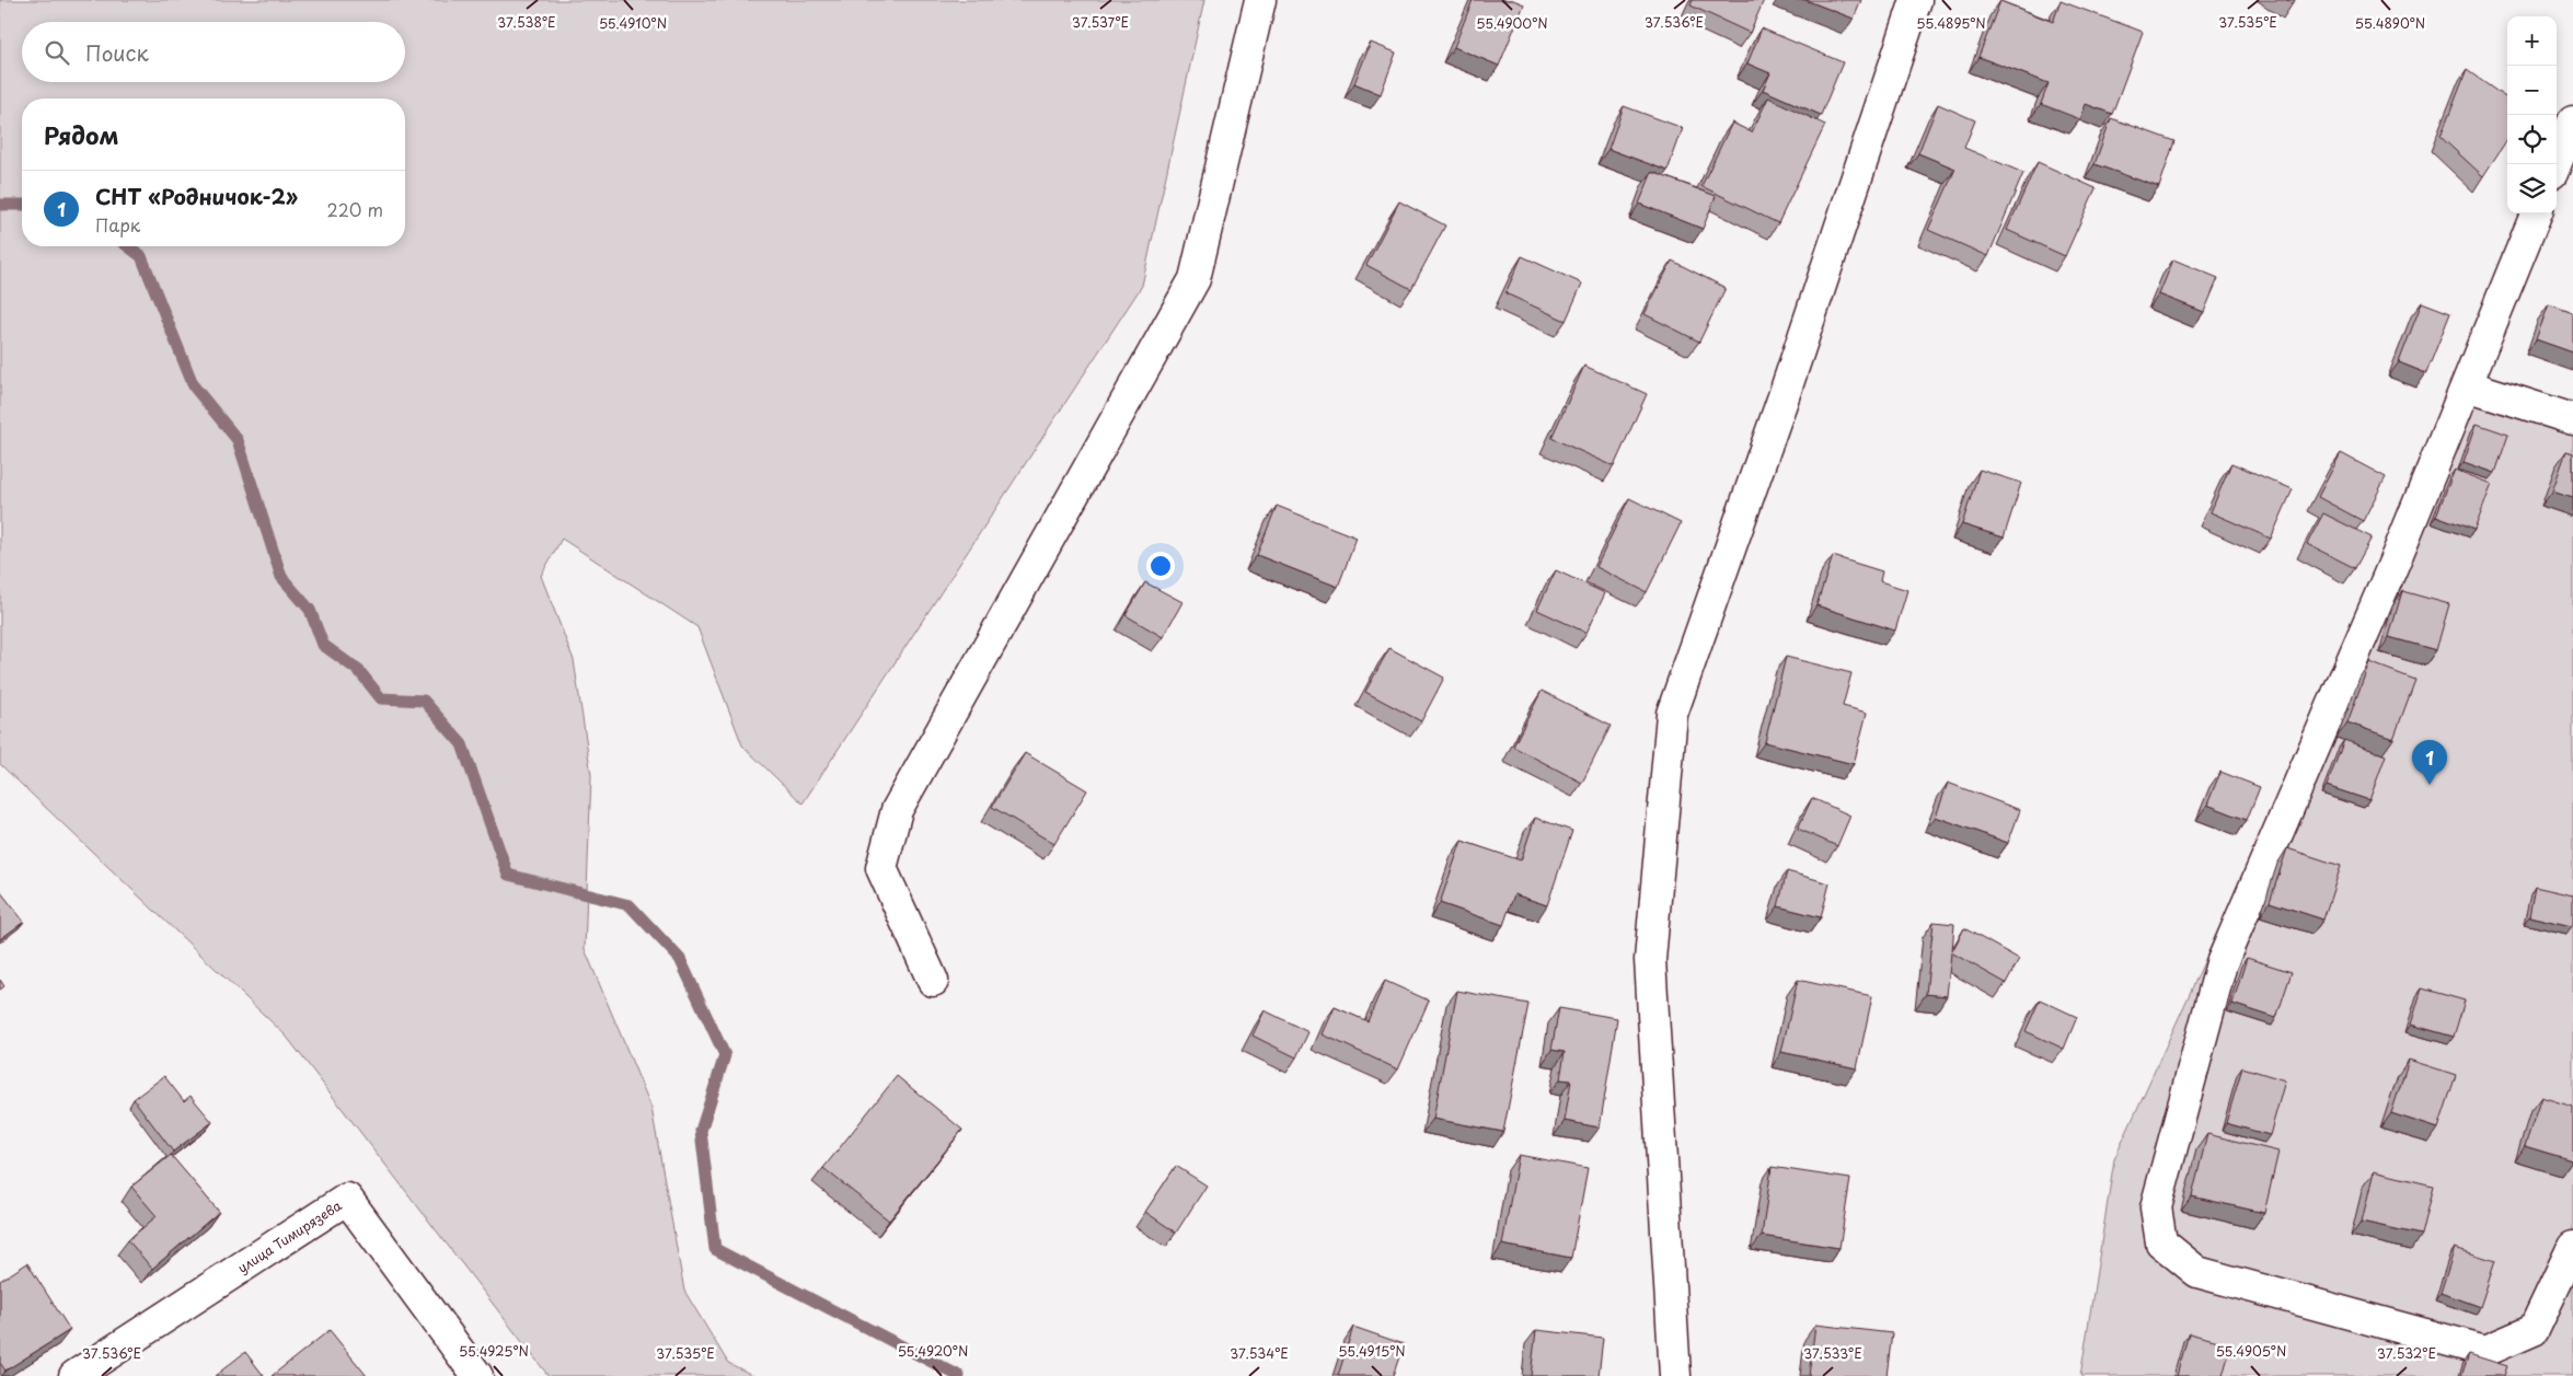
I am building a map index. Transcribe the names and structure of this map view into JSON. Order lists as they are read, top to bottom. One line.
{"streets":{"street":["улица Тимирязева"]},"page":{"map_buttons":["+","−"],"search":"Поиск","heading":"Рядом","list":[{"mark":"1","name":"СНТ «Родничок-2»","note":"Парк","value":"220 m"}],"pins":"1"},"coordinates":["37.538°E","37.537°E","37.536°E","37.535°E","55.4910°N","55.4900°N","55.4895°N","55.4890°N","55.4925°N","55.4920°N","55.4915°N","55.4905°N","37.534°E","37.533°E","37.532°E"]}
